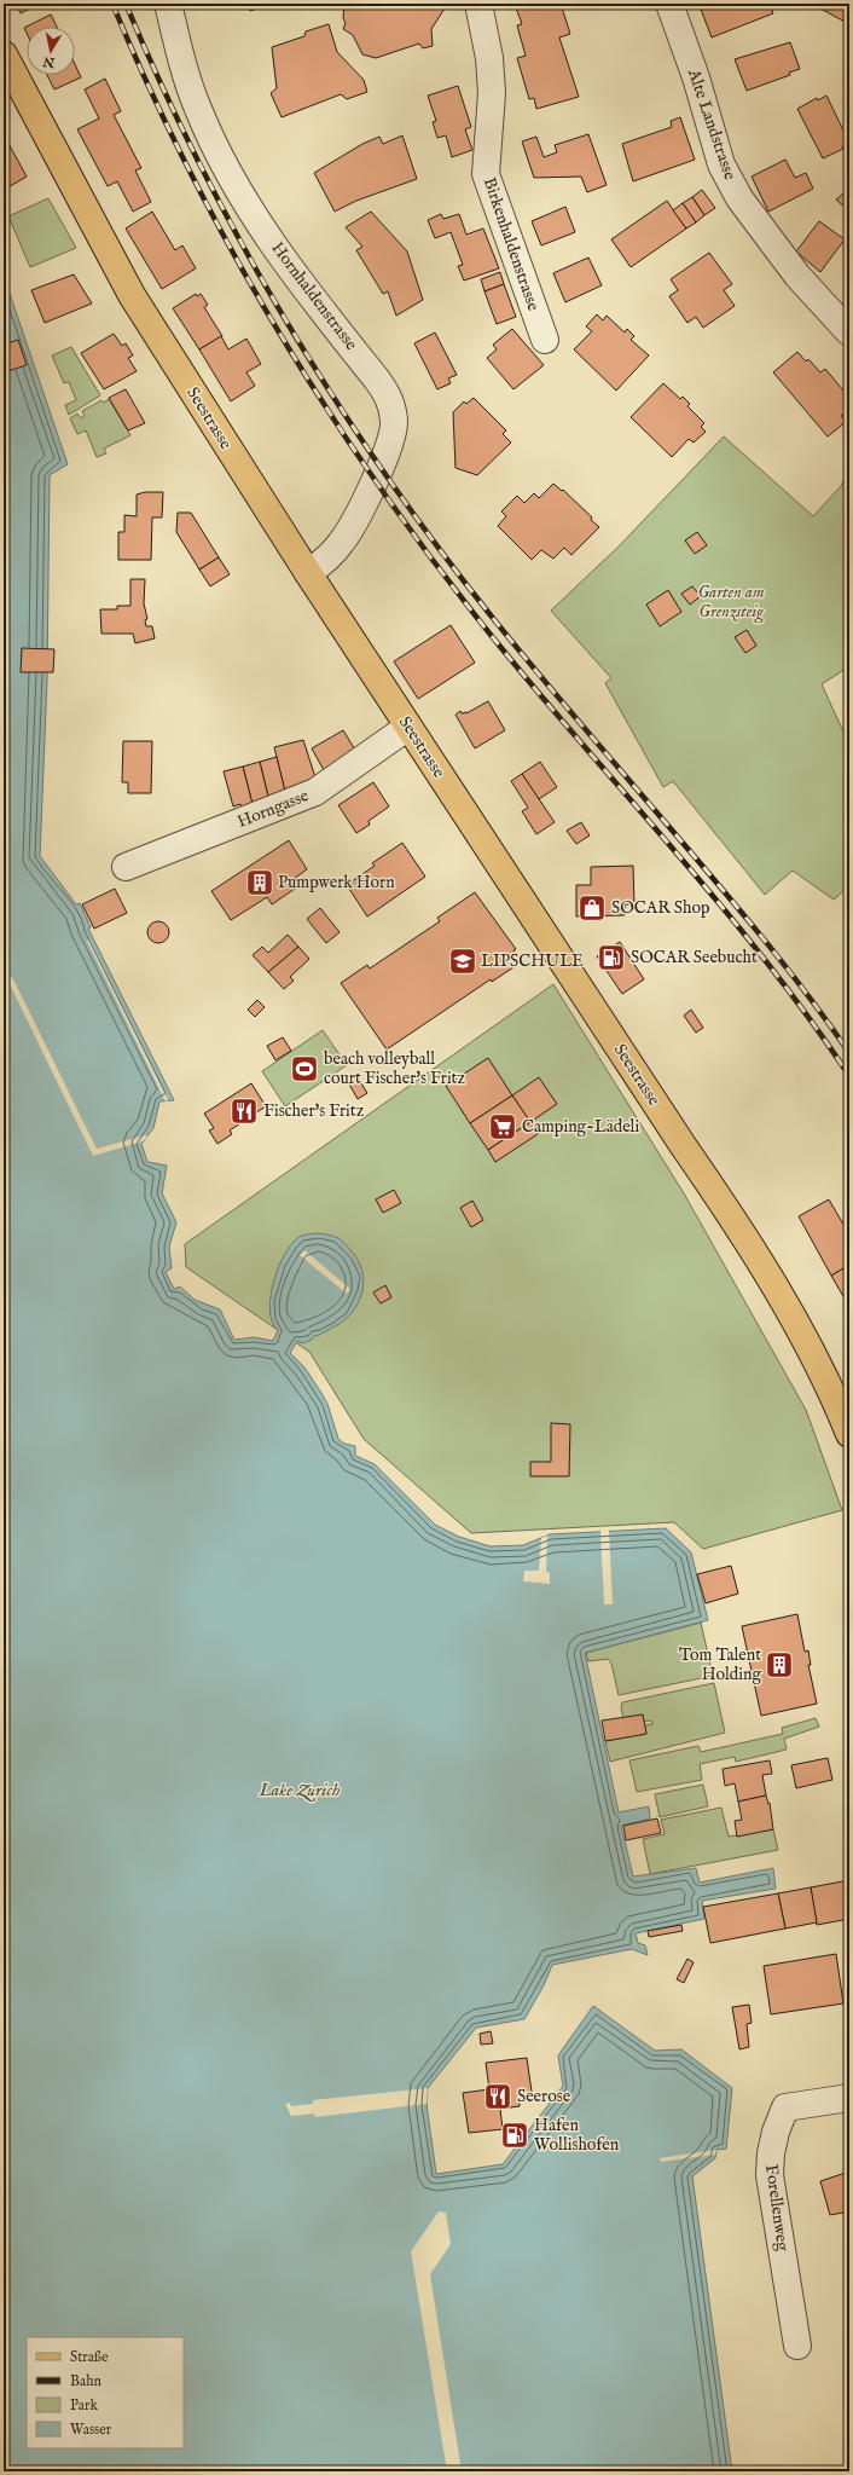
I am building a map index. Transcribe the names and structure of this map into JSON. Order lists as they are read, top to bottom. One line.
{"streets":{"main road":["Seestrasse"],"street":["Alte Landstrasse","Birkenhaldenstrasse","Hornhaldenstrasse","Horngasse","Forellenweg"]},"crossings":[["Hornhaldenstrasse","Seestrasse"],["Seestrasse","Horngasse"]],"water":["Lake Zurich"],"parks":["Garten am Grenzsteig"],"places":{"building":["Pumpwerk Horn","Tom Talent Holding"],"shop":["SOCAR Shop"],"fuel station":["SOCAR Seebucht","Hafen Wollishofen"],"school or university":["LIPSCHULE"],"sports":["beach volleyball court Fischer's Fritz"],"restaurant":["Fischer's Fritz","Seerose"],"supermarket":["Camping-Lädeli"]},"legend":["Straße","Bahn","Park","Wasser"],"north":"bottom"}
